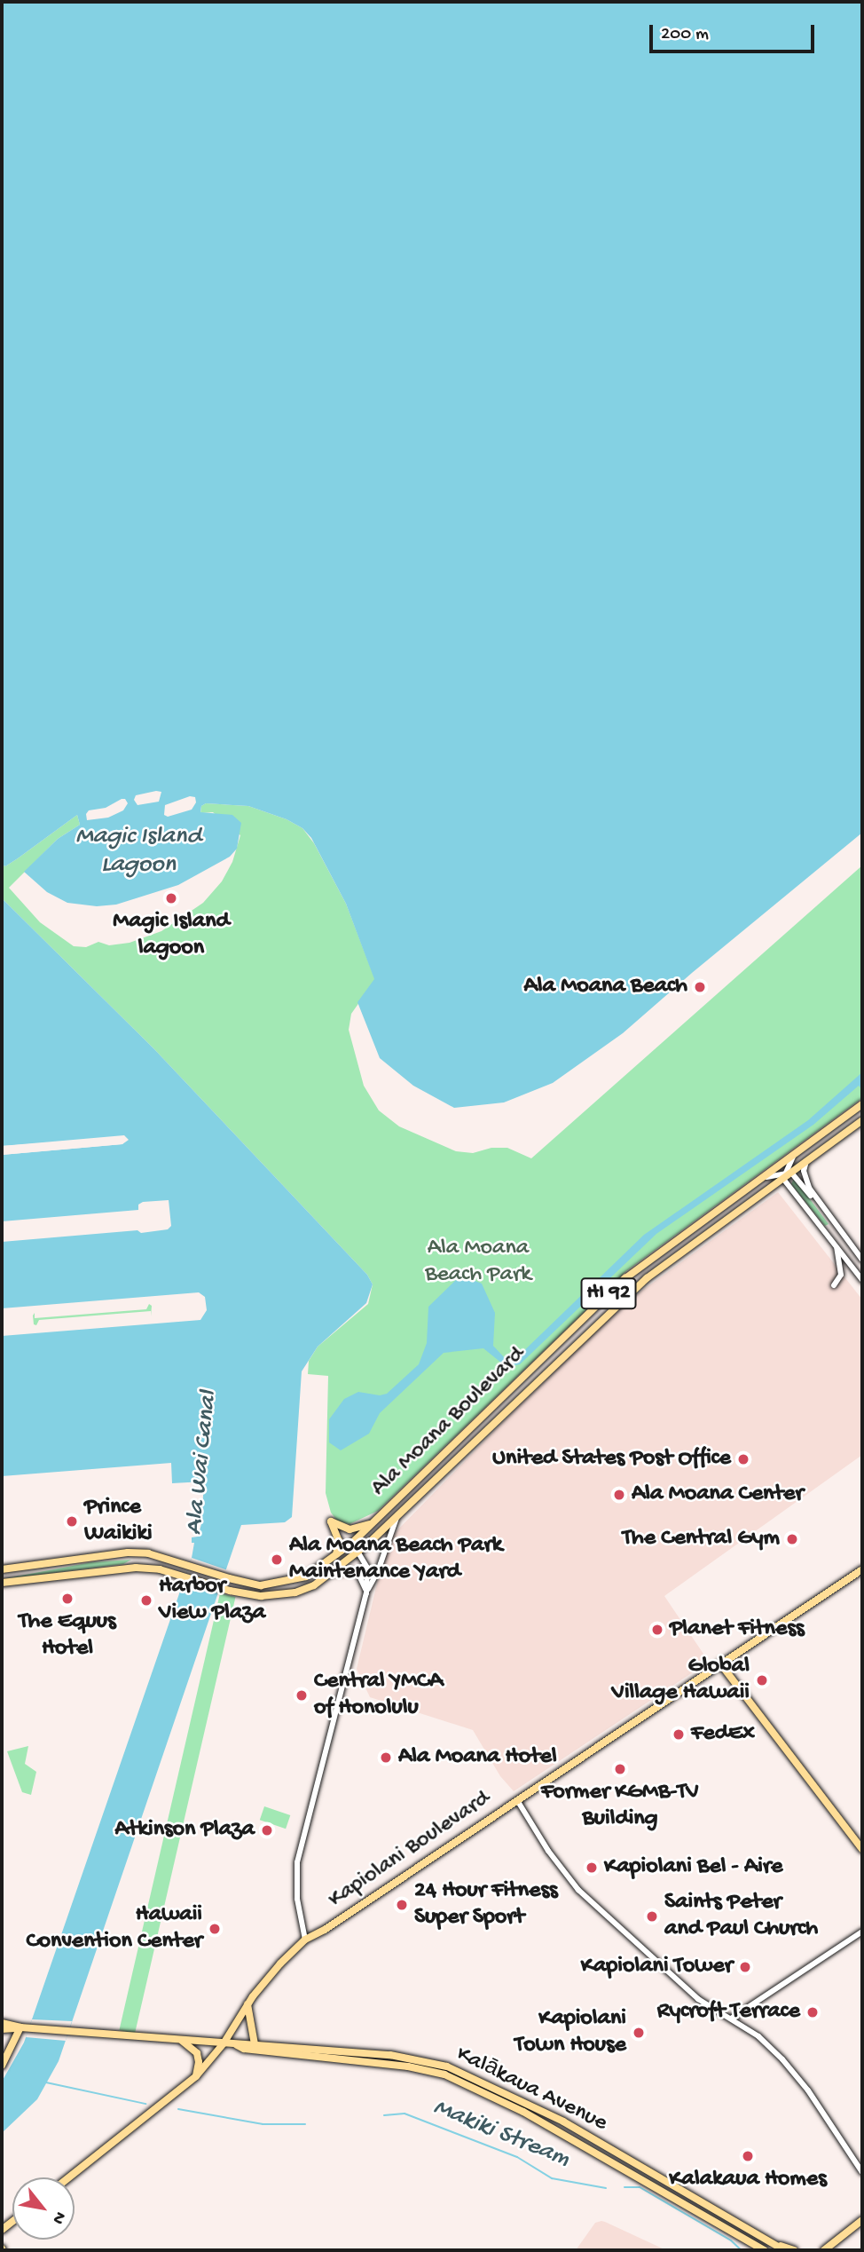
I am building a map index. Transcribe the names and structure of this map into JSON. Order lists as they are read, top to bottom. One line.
{"streets":{"main road":["HI 92","Ala Moana Boulevard","Kapiolani Boulevard","Kalākaua Avenue"]},"crossings":[["Kapiolani Boulevard","Kalākaua Avenue"]],"water":["Magic Island Lagoon","Ala Wai Canal","Makiki Stream"],"parks":["Ala Moana Beach Park"],"places":["Magic Island lagoon","Ala Moana Beach","United States Post Office","Ala Moana Center","Prince Waikiki","The Central Gym","Ala Moana Beach Park Maintenance Yard","The Equus Hotel","Harbor View Plaza","Planet Fitness","Global Village Hawaii","Central YMCA of Honolulu","FedEx","Ala Moana Hotel","Former KGMB-TV Building","Atkinson Plaza","Kapiolani Bel - Aire","24 Hour Fitness Super Sport","Saints Peter and Paul Church","Hawaii Convention Center","Kapiolani Tower","Rycroft Terrace","Kapiolani Town House","Kalakaua Homes"],"scale_bar":"200 m","north":"bottom right"}
